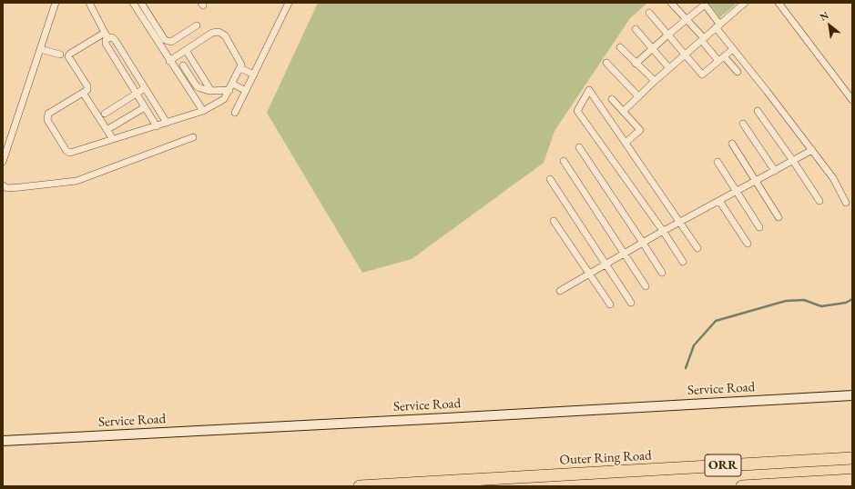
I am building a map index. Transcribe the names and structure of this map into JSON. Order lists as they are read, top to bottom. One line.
{"streets":{"highway":["Outer Ring Road","ORR"],"main road":["Service Road"]},"north":"top left"}
